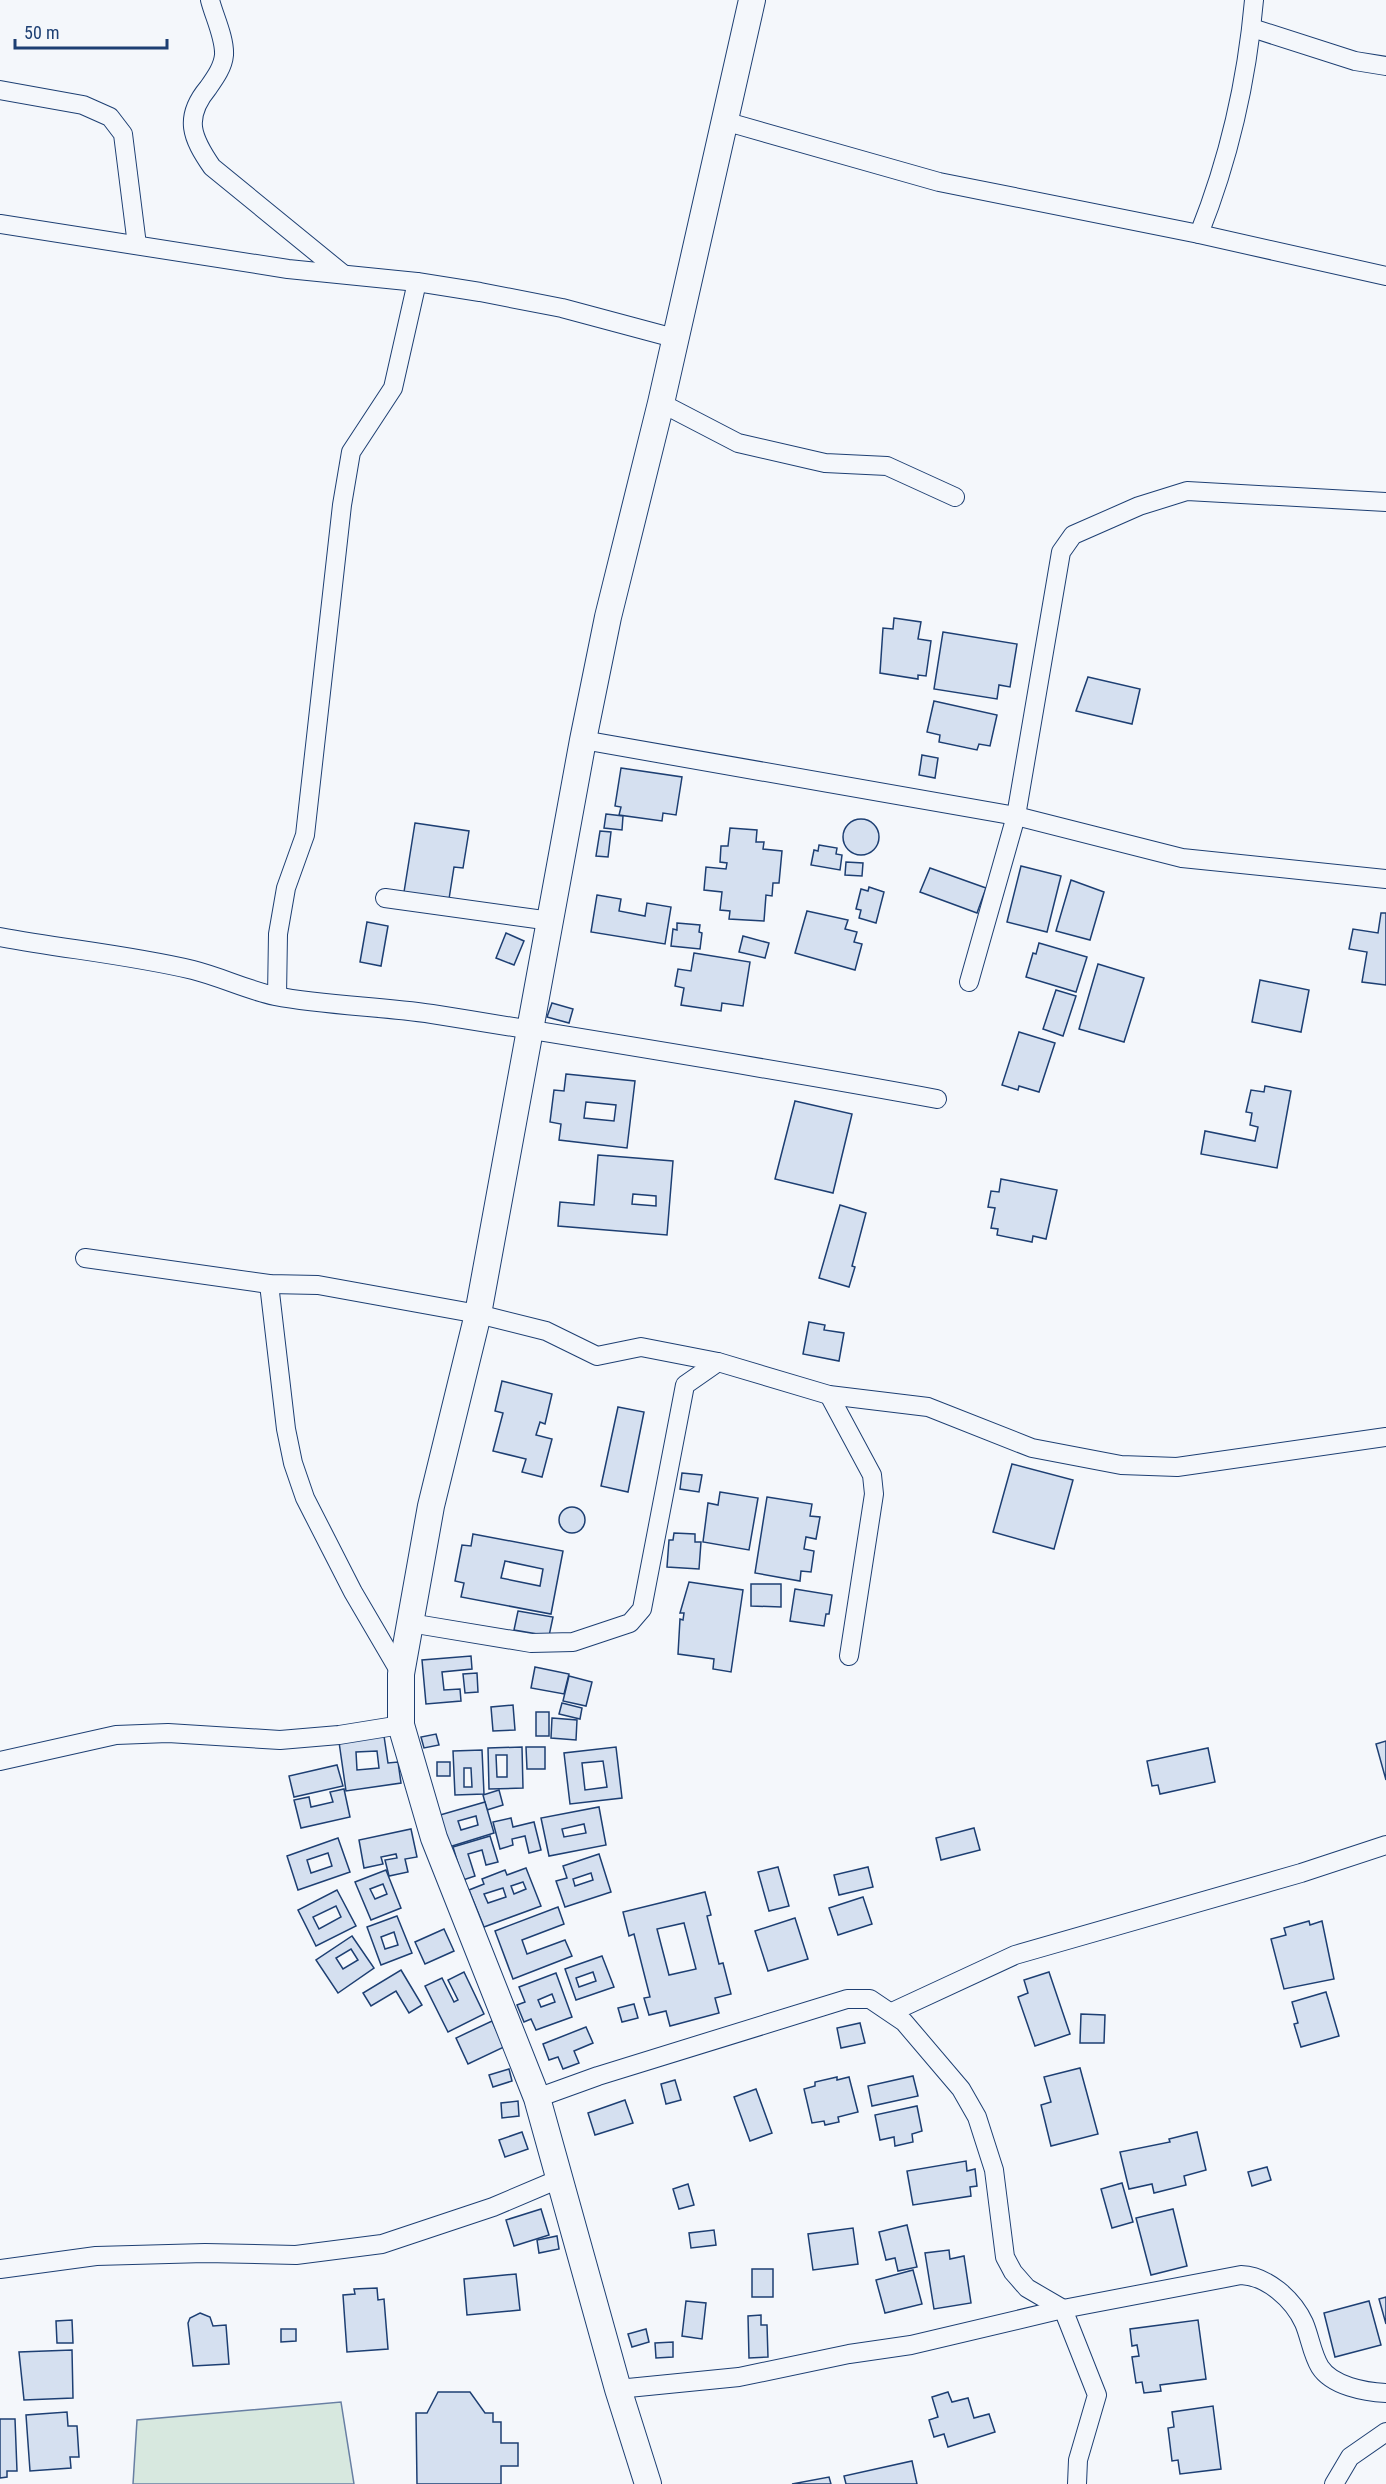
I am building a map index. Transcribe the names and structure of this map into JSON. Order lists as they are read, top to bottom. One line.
{"scale_bar":"50 m"}
